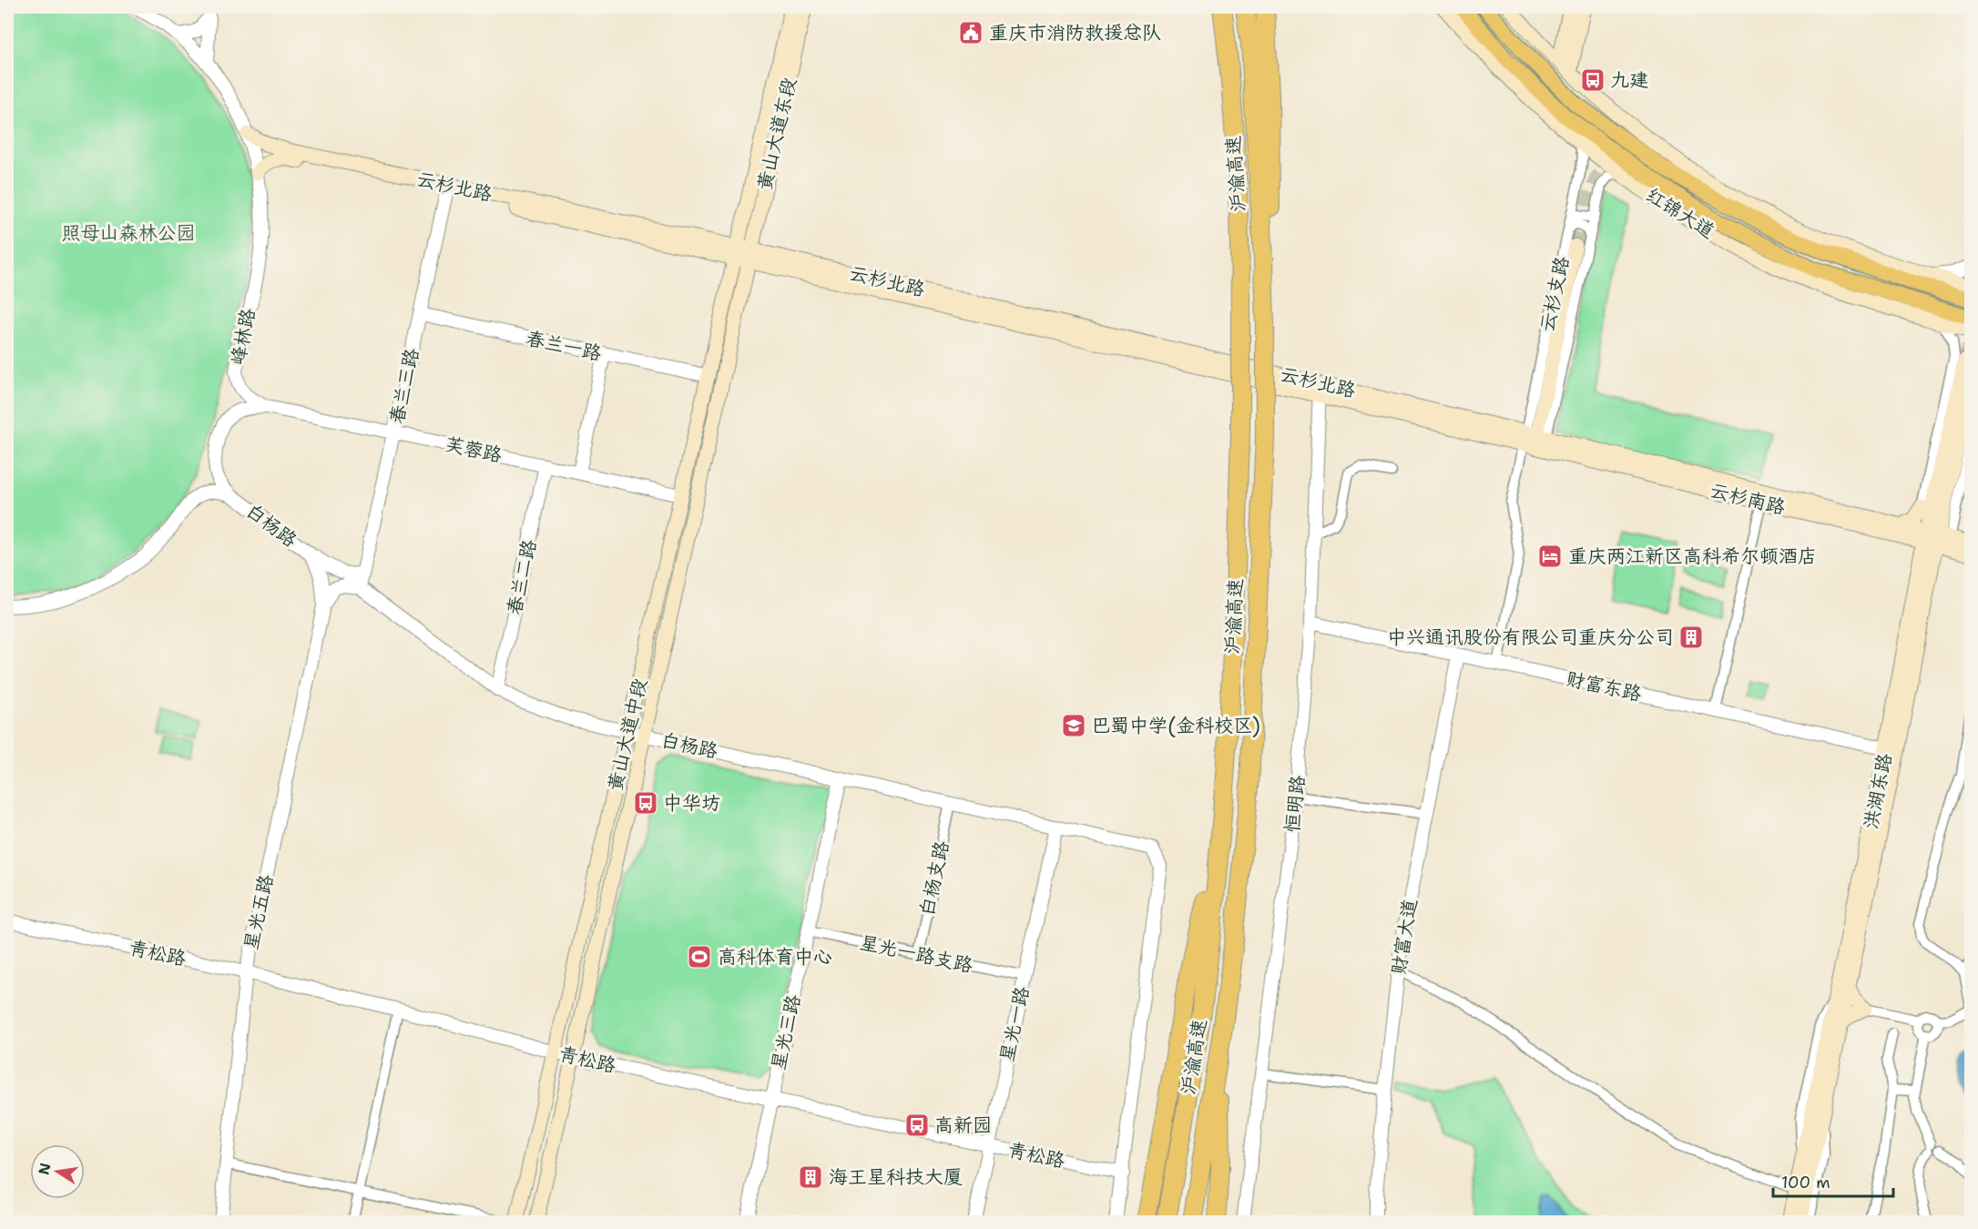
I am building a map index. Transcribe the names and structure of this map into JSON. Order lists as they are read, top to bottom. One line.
{"streets":{"highway":["沪渝高速","红锦大道"],"main road":["黄山大道东段","云杉北路","云杉南路","黄山大道中段","洪湖东路"],"street":["云杉支路","峰林路","春兰一路","春兰三路","芙蓉路","白杨路","春兰二路","财富东路","恒明路","白杨支路","星光五路","财富大道","青松路","星光一路支路","星光一路","星光三路"]},"crossings":[["黄山大道东段","云杉北路"],["黄山大道东段","黄山大道中段"],["云杉北路","云杉支路"],["云杉北路","峰林路"],["云杉北路","春兰三路"],["云杉北路","云杉南路"],["云杉北路","黄山大道中段"],["云杉北路","恒明路"],["红锦大道","云杉支路"],["云杉支路","云杉南路"],["峰林路","芙蓉路"],["春兰一路","春兰三路"],["春兰一路","黄山大道中段"],["春兰三路","芙蓉路"],["春兰三路","白杨路"],["芙蓉路","春兰二路"],["芙蓉路","黄山大道中段"],["云杉南路","洪湖东路"],["白杨路","春兰二路"],["白杨路","黄山大道中段"],["白杨路","白杨支路"],["白杨路","星光五路"],["白杨路","青松路"],["白杨路","星光一路"],["白杨路","星光三路"],["财富东路","洪湖东路"],["财富东路","恒明路"],["财富东路","财富大道"],["黄山大道中段","青松路"],["白杨支路","星光一路支路"],["星光五路","青松路"],["青松路","星光一路"],["青松路","星光三路"],["星光一路支路","星光一路"],["星光一路支路","星光三路"]],"parks":["照母山森林公园"],"places":{"public building":["重庆市消防救援总队"],"bus stop":["九建","中华坊","高新园"],"hotel":["重庆两江新区高科希尔顿酒店"],"building":["中兴通讯股份有限公司重庆分公司","海王星科技大厦"],"school or university":["巴蜀中学(金科校区)"],"sports":["高科体育中心"]},"scale_bar":"100 m","north":"left"}
